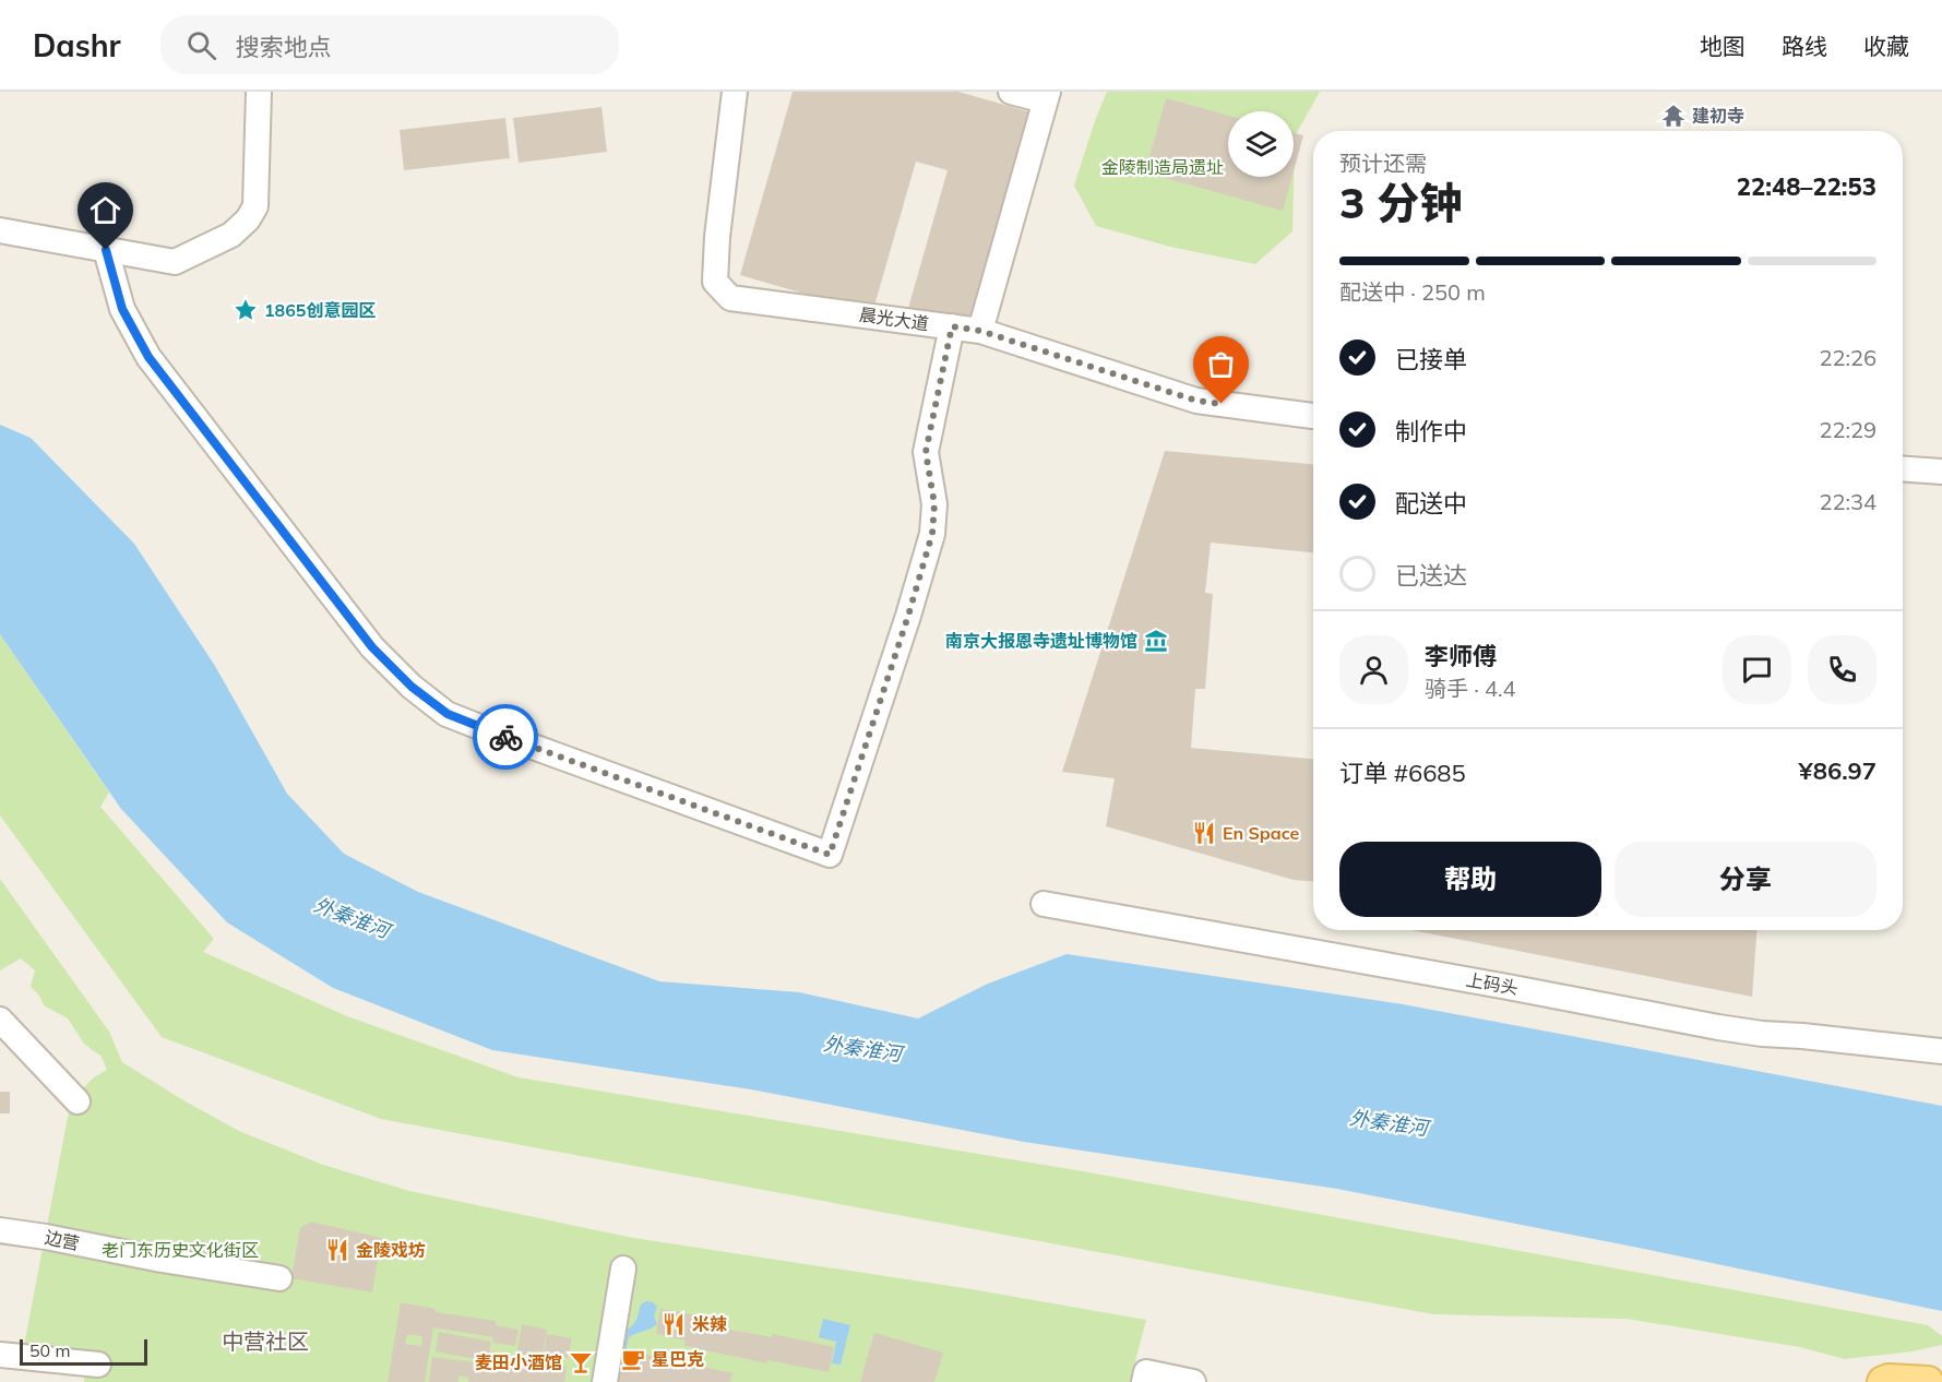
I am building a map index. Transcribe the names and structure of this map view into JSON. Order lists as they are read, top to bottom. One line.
{"streets":{"street":["晨光大道","上码头","边营"]},"districts":["中营社区"],"water":["外秦淮河"],"parks":["金陵制造局遗址","老门东历史文化街区"],"places":{"temple":["建初寺"],"place":["1865创意园区"],"museum":["南京大报恩寺遗址博物馆"],"restaurant":["En Space","金陵戏坊","米辣"],"cafe":["星巴克"],"bar":["麦田小酒馆"]},"scale_bar":"50 m","page":{"header":"Dashr","search":"搜索地点","nav":["地图","路线","收藏"],"heading":["3 分钟","预计还需","22:48–22:53"],"panel":["李师傅","骑手 · 4.4","订单 #6685","¥86.97"],"bar":"配送中 · 250 m","list":[["已接单","22:26"],["制作中","22:29"],["配送中","22:34"],"已送达"],"buttons":["帮助","分享"],"scale":"50 m"}}
